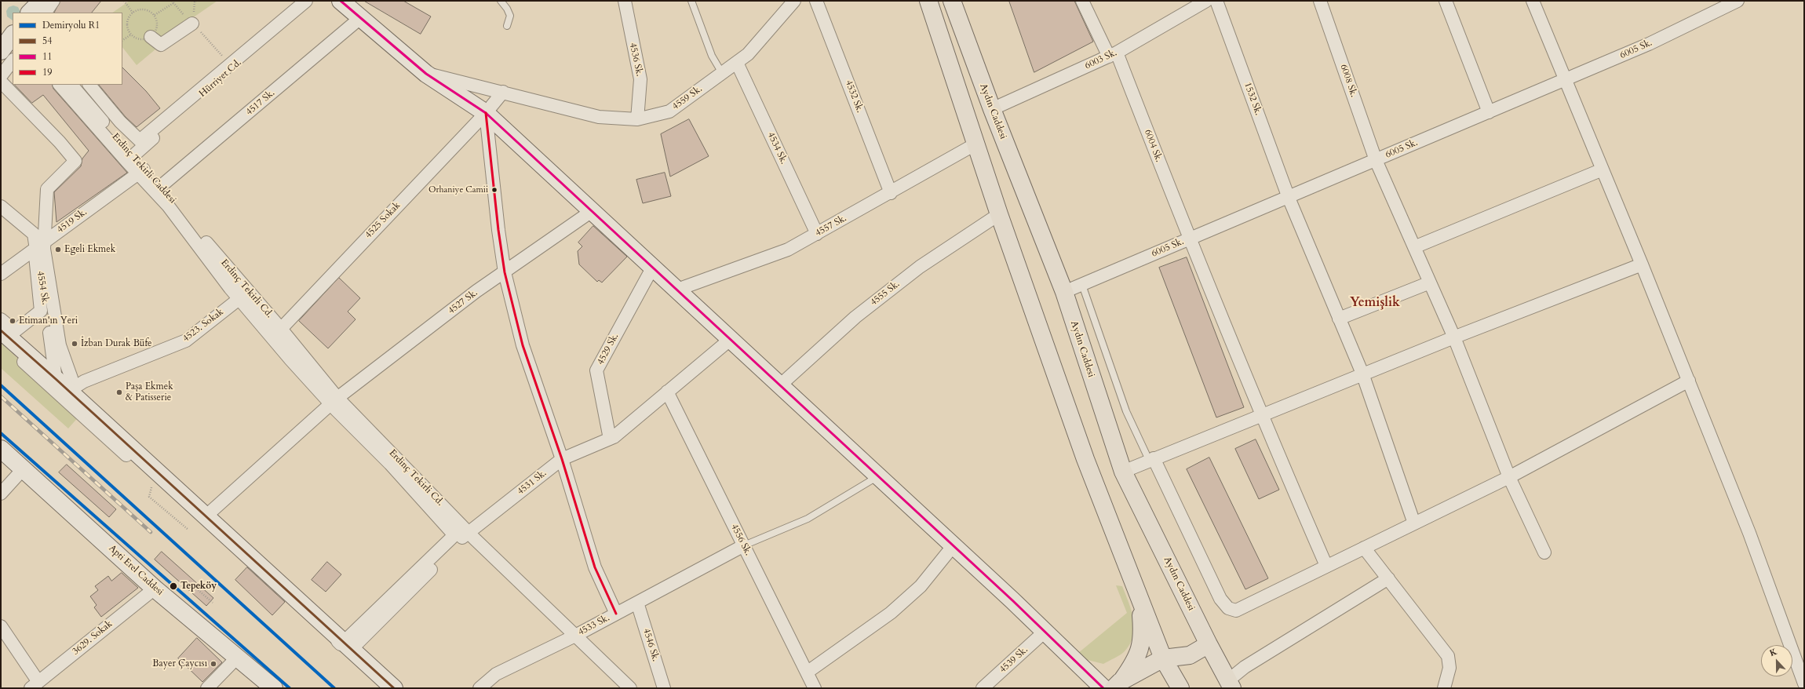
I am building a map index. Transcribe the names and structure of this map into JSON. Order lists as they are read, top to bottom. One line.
{"streets":{"highway":["Aydın Caddesi"],"main road":["Apti Erel Caddesi"],"street":["6005 Sk.","4536 Sk.","6003 Sk.","Hürriyet Cd.","6008 Sk.","4532 Sk.","4559 Sk.","1532 Sk.","4517 Sk.","6004 Sk.","4534 Sk.","Erdinç Tekirli Caddesi","4525 Sokak","4519 Sk.","4557 Sk.","Erdinç Tekirli Cd.","4555 Sk.","4527 Sk.","4523. Sokak","4529 Sk.","4531 Sk.","4556 Sk.","4533 Sk.","3629. Sokak","4546 Sk.","4539 Sk."]},"crossings":[["6005 Sk.","6008 Sk."],["6005 Sk.","1532 Sk."],["6005 Sk.","Aydın Caddesi"],["6005 Sk.","6004 Sk."],["4536 Sk.","4559 Sk."],["6003 Sk.","Aydın Caddesi"],["6003 Sk.","6004 Sk."],["Hürriyet Cd.","Erdinç Tekirli Caddesi"],["4532 Sk.","4557 Sk."],["4559 Sk.","4534 Sk."],["4517 Sk.","Erdinç Tekirli Caddesi"],["4534 Sk.","4557 Sk."],["Erdinç Tekirli Caddesi","4519 Sk."],["Erdinç Tekirli Caddesi","Erdinç Tekirli Cd."],["4525 Sokak","Erdinç Tekirli Cd."],["Erdinç Tekirli Cd.","4527 Sk."],["Erdinç Tekirli Cd.","4523. Sokak"],["Erdinç Tekirli Cd.","4531 Sk."],["Erdinç Tekirli Cd.","4533 Sk."],["4529 Sk.","4531 Sk."],["4531 Sk.","4556 Sk."],["4556 Sk.","4533 Sk."],["Apti Erel Caddesi","3629. Sokak"],["4533 Sk.","4546 Sk."]],"districts":["Yemişlik"],"places":["Orhaniye Camii","Egeli Ekmek","Etiman'ın Yeri","İzban Durak Büfe","Paşa Ekmek & Patisserie","Tepeköy","Bayer Çaycısı"],"lines":["transit line 11","transit line 19","transit line 54","rail line R1"],"legend":["Demiryolu R1","54","11","19"],"north":"top"}
